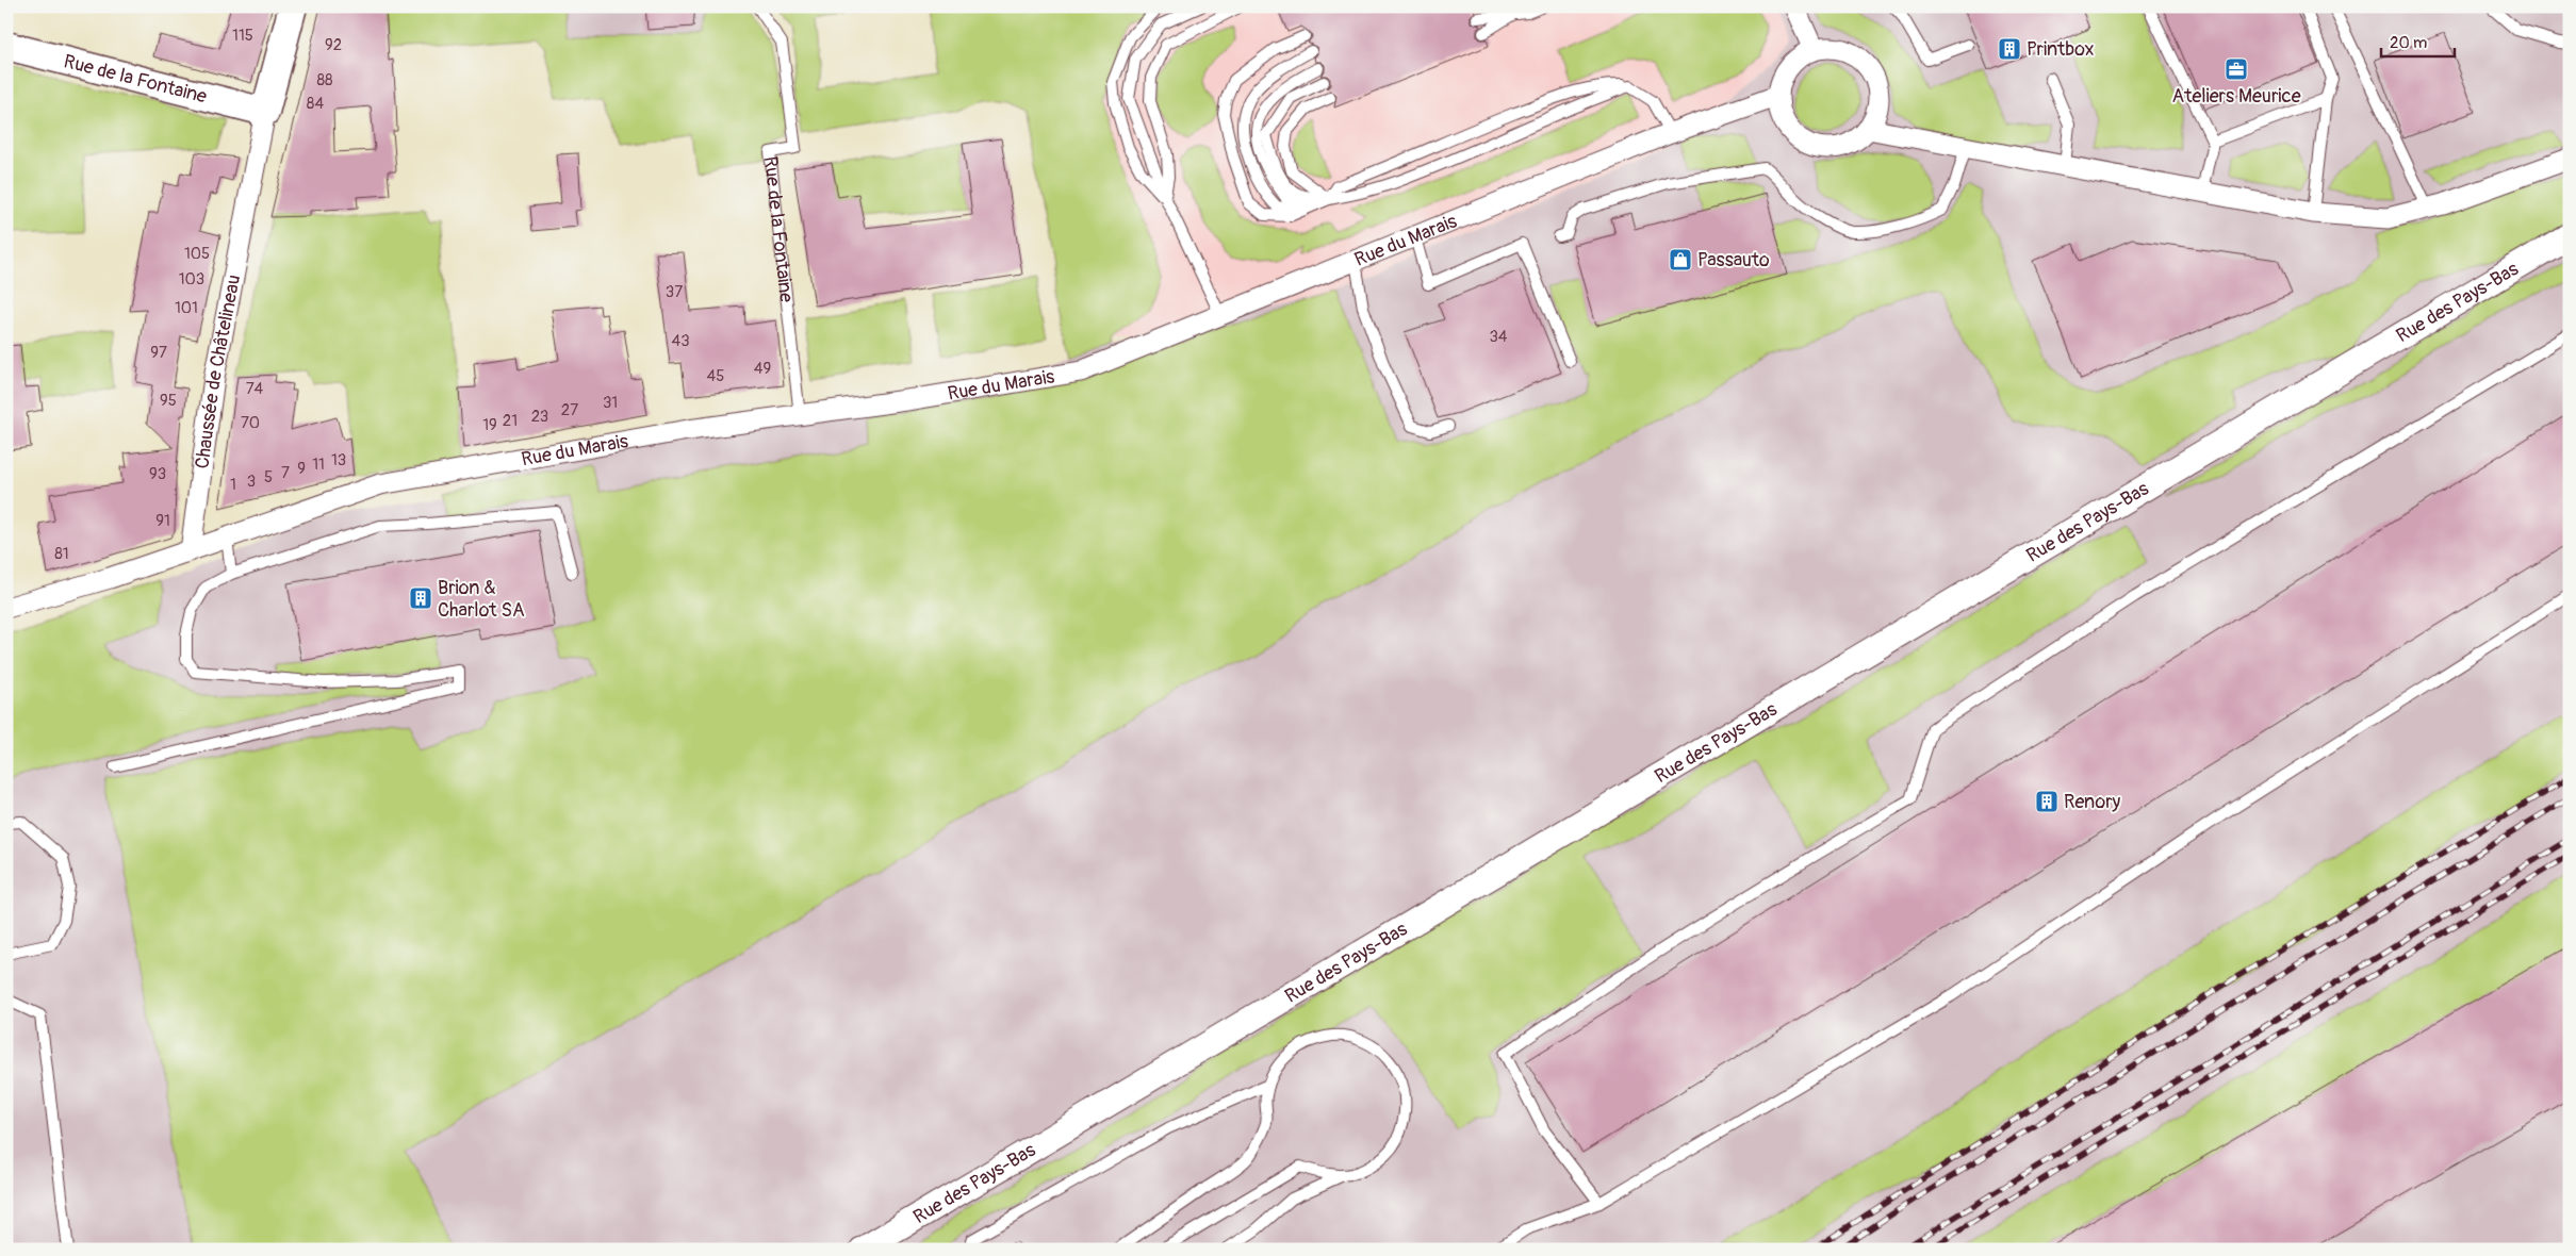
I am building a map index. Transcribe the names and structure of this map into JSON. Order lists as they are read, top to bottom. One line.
{"streets":{"main road":["Rue de la Fontaine","Chaussée de Châtelineau"],"street":["Rue du Marais","Rue des Pays-Bas"]},"crossings":[["Rue de la Fontaine","Rue du Marais"],["Rue de la Fontaine","Chaussée de Châtelineau"],["Rue du Marais","Chaussée de Châtelineau"]],"places":{"building":["Printbox","Brion & Charlot SA","Renory"],"office":["Ateliers Meurice"],"shop":["Passauto"]},"house_numbers":["115","92","88","84","105","103","37","101","34","43","97","49","45","74","95","31","27","23","21","70","19","13","11","9","7","93","5","3","1","91","81"],"scale_bar":"20 m"}
